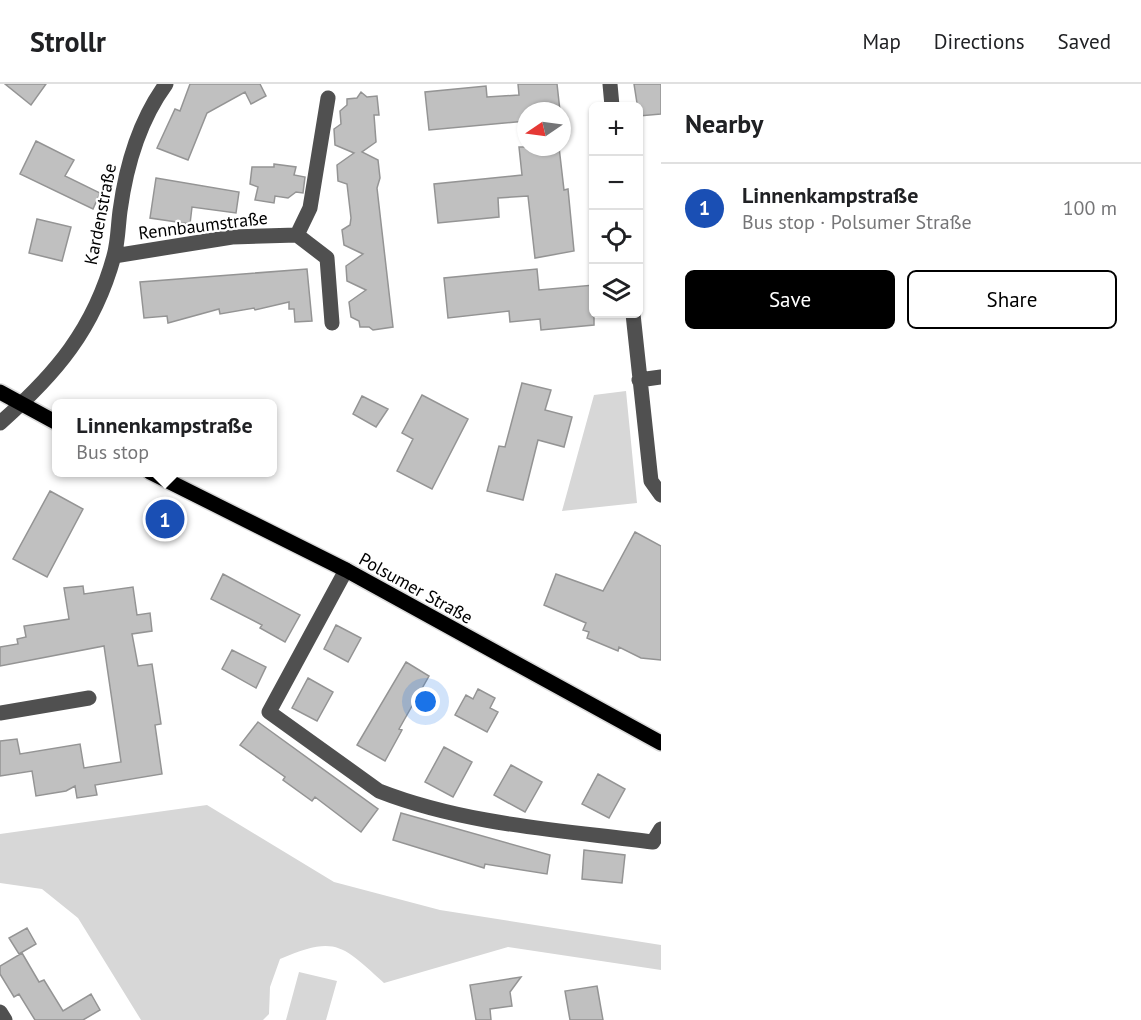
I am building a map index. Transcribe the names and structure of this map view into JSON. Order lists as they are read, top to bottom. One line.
{"streets":{"main road":["Polsumer Straße"],"street":["Kardenstraße","Rennbaumstraße"]},"crossings":[["Kardenstraße","Rennbaumstraße"]],"north":"left","page":{"header":"Strollr","nav":["Map","Directions","Saved"],"heading":"Nearby","map_buttons":["+","−"],"list":[{"mark":"1","name":"Linnenkampstraße","note":"Bus stop · Polsumer Straße","value":"100 m"}],"buttons":["Save","Share"],"popup":["Linnenkampstraße","Bus stop"],"pins":"1"}}
